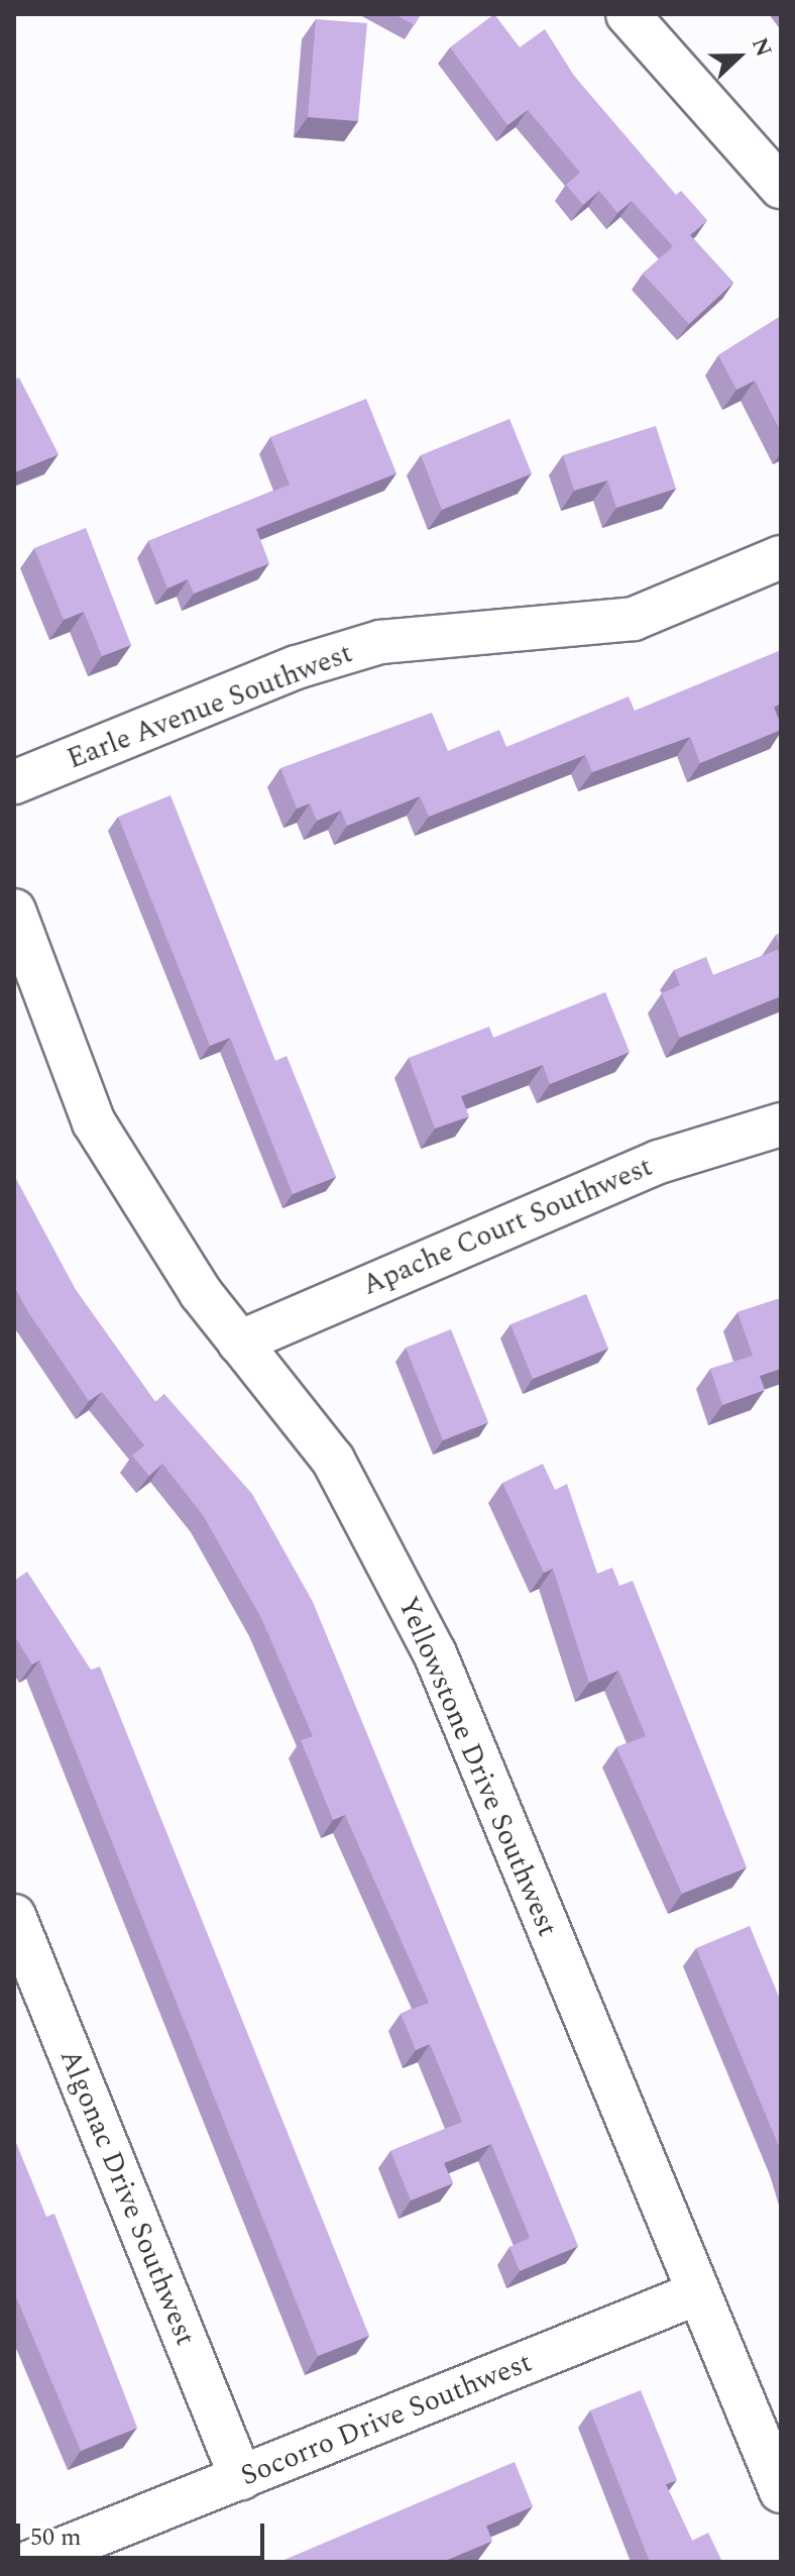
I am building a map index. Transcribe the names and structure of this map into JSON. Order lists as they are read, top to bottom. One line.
{"streets":{"street":["Earle Avenue Southwest","Apache Court Southwest","Yellowstone Drive Southwest","Algonac Drive Southwest","Socorro Drive Southwest"]},"crossings":[["Apache Court Southwest","Yellowstone Drive Southwest"],["Yellowstone Drive Southwest","Socorro Drive Southwest"],["Algonac Drive Southwest","Socorro Drive Southwest"]],"scale_bar":"50 m","north":"right"}
